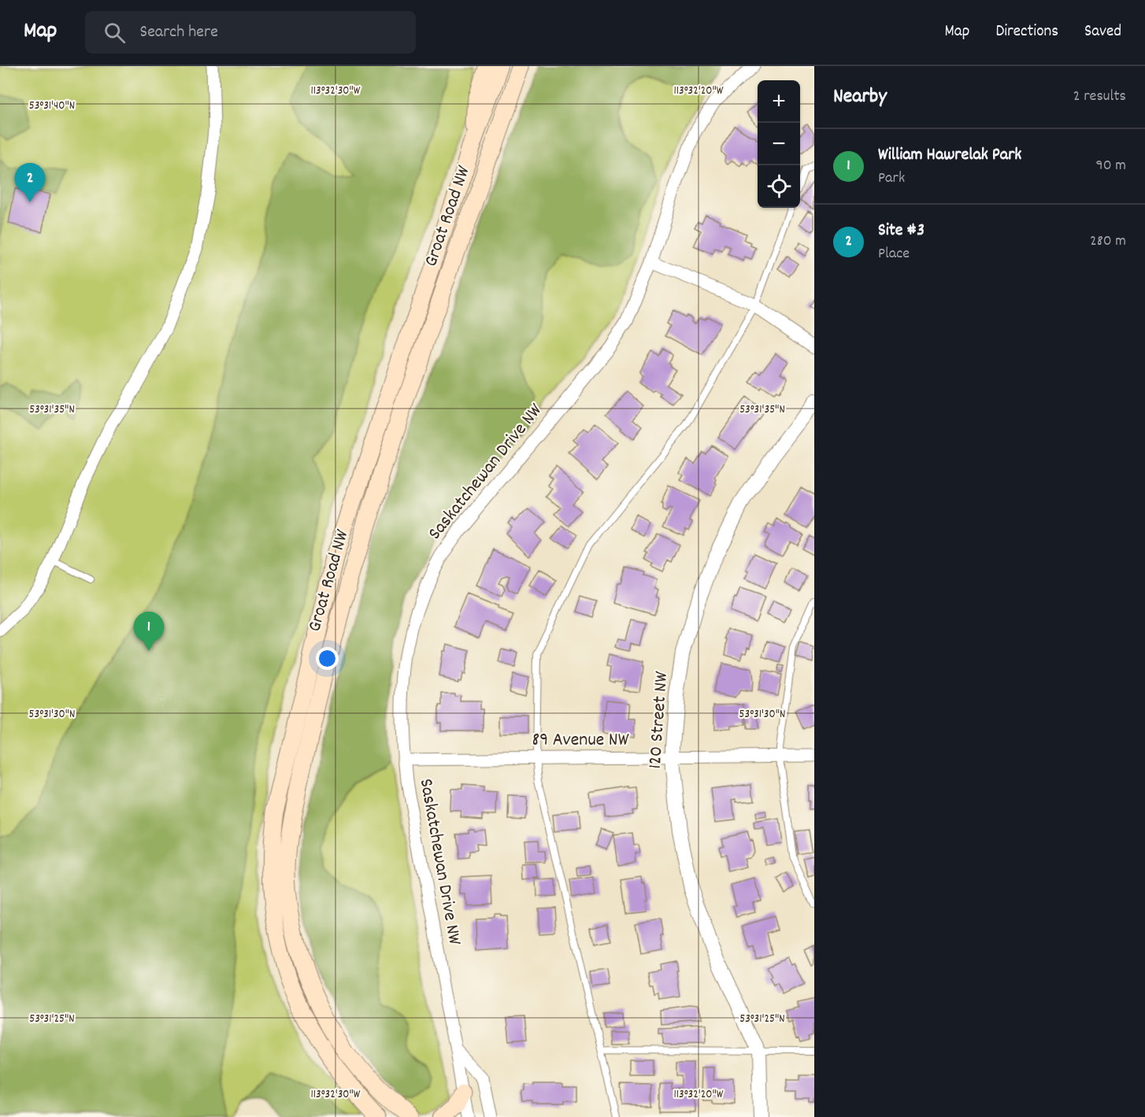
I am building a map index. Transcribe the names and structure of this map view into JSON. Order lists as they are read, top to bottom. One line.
{"streets":{"main road":["Groat Road NW"],"street":["Saskatchewan Drive NW","120 Street NW","89 Avenue NW"]},"crossings":[["Saskatchewan Drive NW","89 Avenue NW"],["120 Street NW","89 Avenue NW"]],"page":{"header":"Map","search":"Search here","nav":["Map","Directions","Saved"],"heading":["Nearby","2 results"],"map_buttons":["+","−"],"list":[{"mark":"1","name":"William Hawrelak Park","note":"Park","value":"90 m"},{"mark":"2","name":"Site #3","note":"Place","value":"280 m"}],"pins":["2","1"]},"coordinates":["113°32'30\"W","113°32'20\"W","53°31'40\"N","53°31'35\"N","53°31'30\"N","53°31'25\"N"]}
